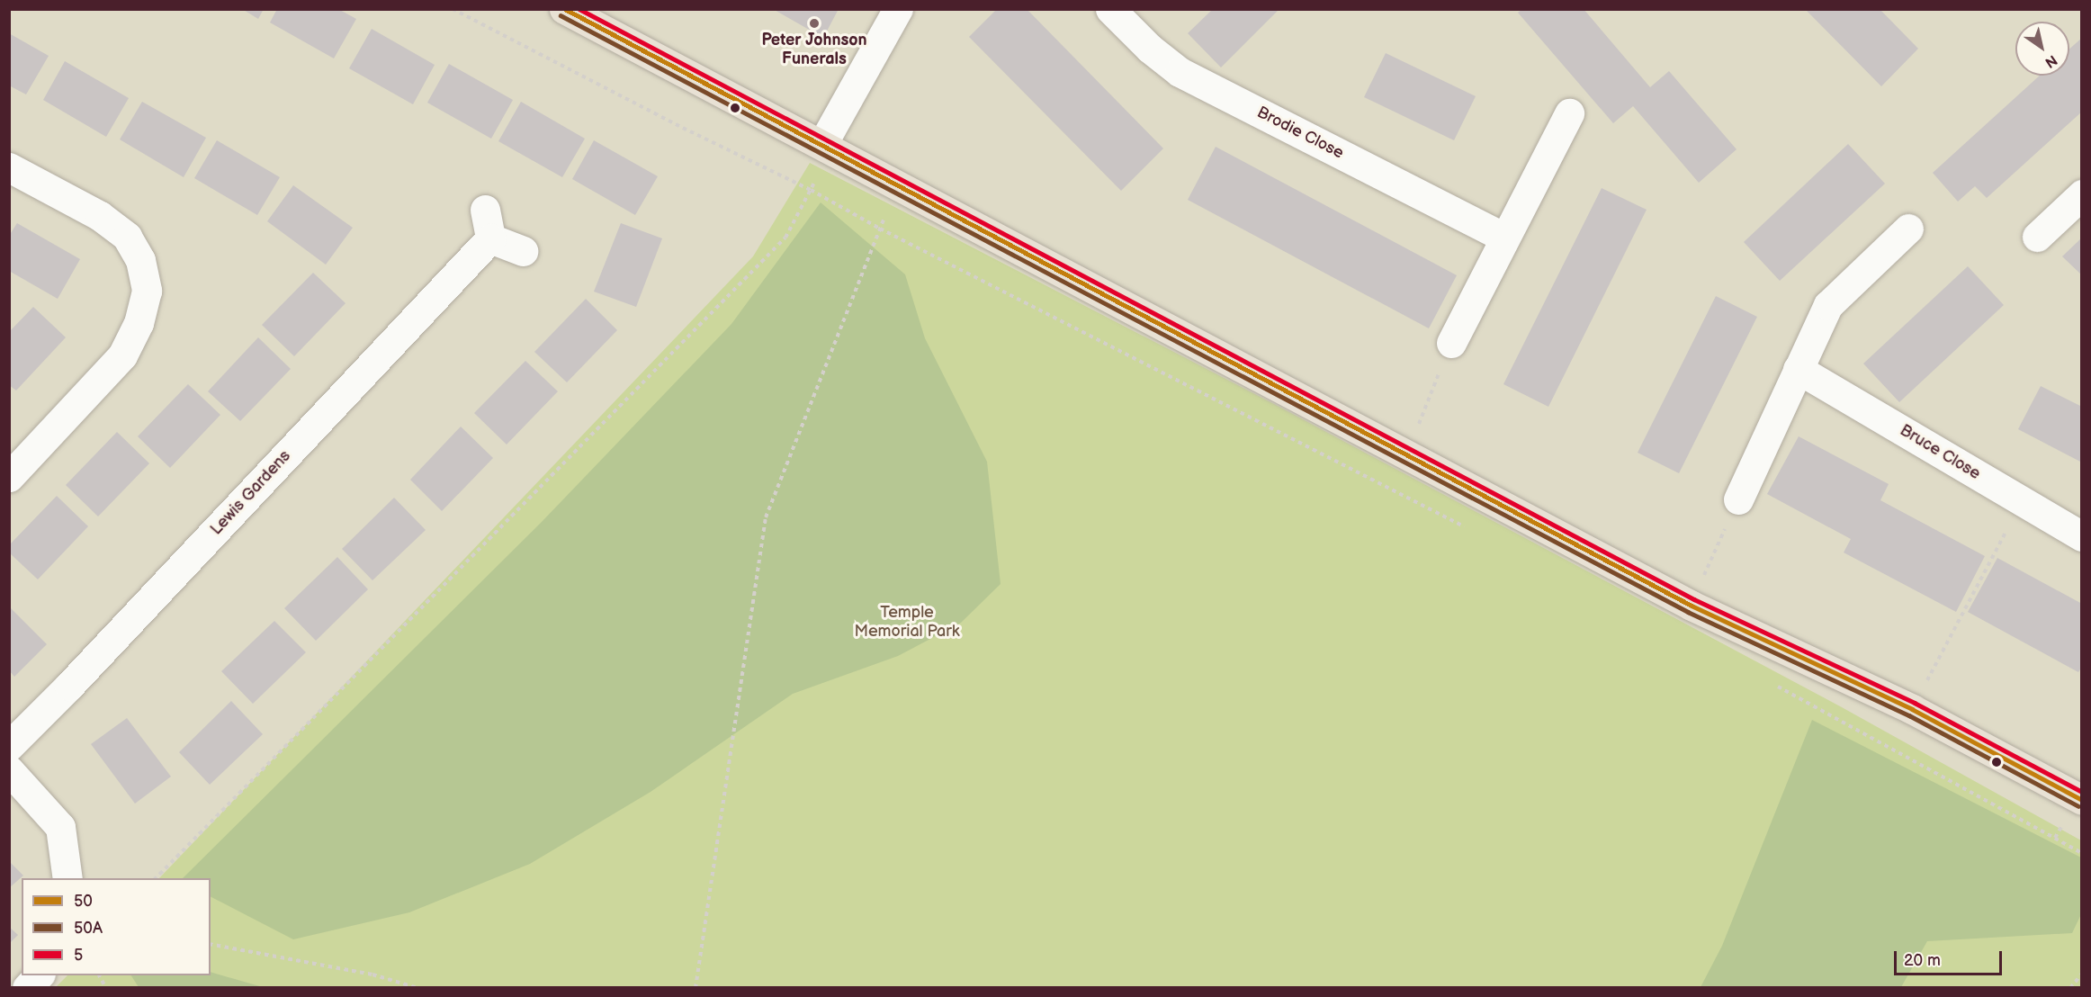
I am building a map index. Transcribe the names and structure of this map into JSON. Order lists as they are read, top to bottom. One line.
{"streets":{"street":["Brodie Close","Bruce Close","Lewis Gardens"]},"parks":["Temple Memorial Park"],"places":["Peter Johnson Funerals"],"lines":["transit line 50","transit line 5","transit line 50A"],"legend":["50","50A","5"],"scale_bar":"20 m","north":"bottom right"}
